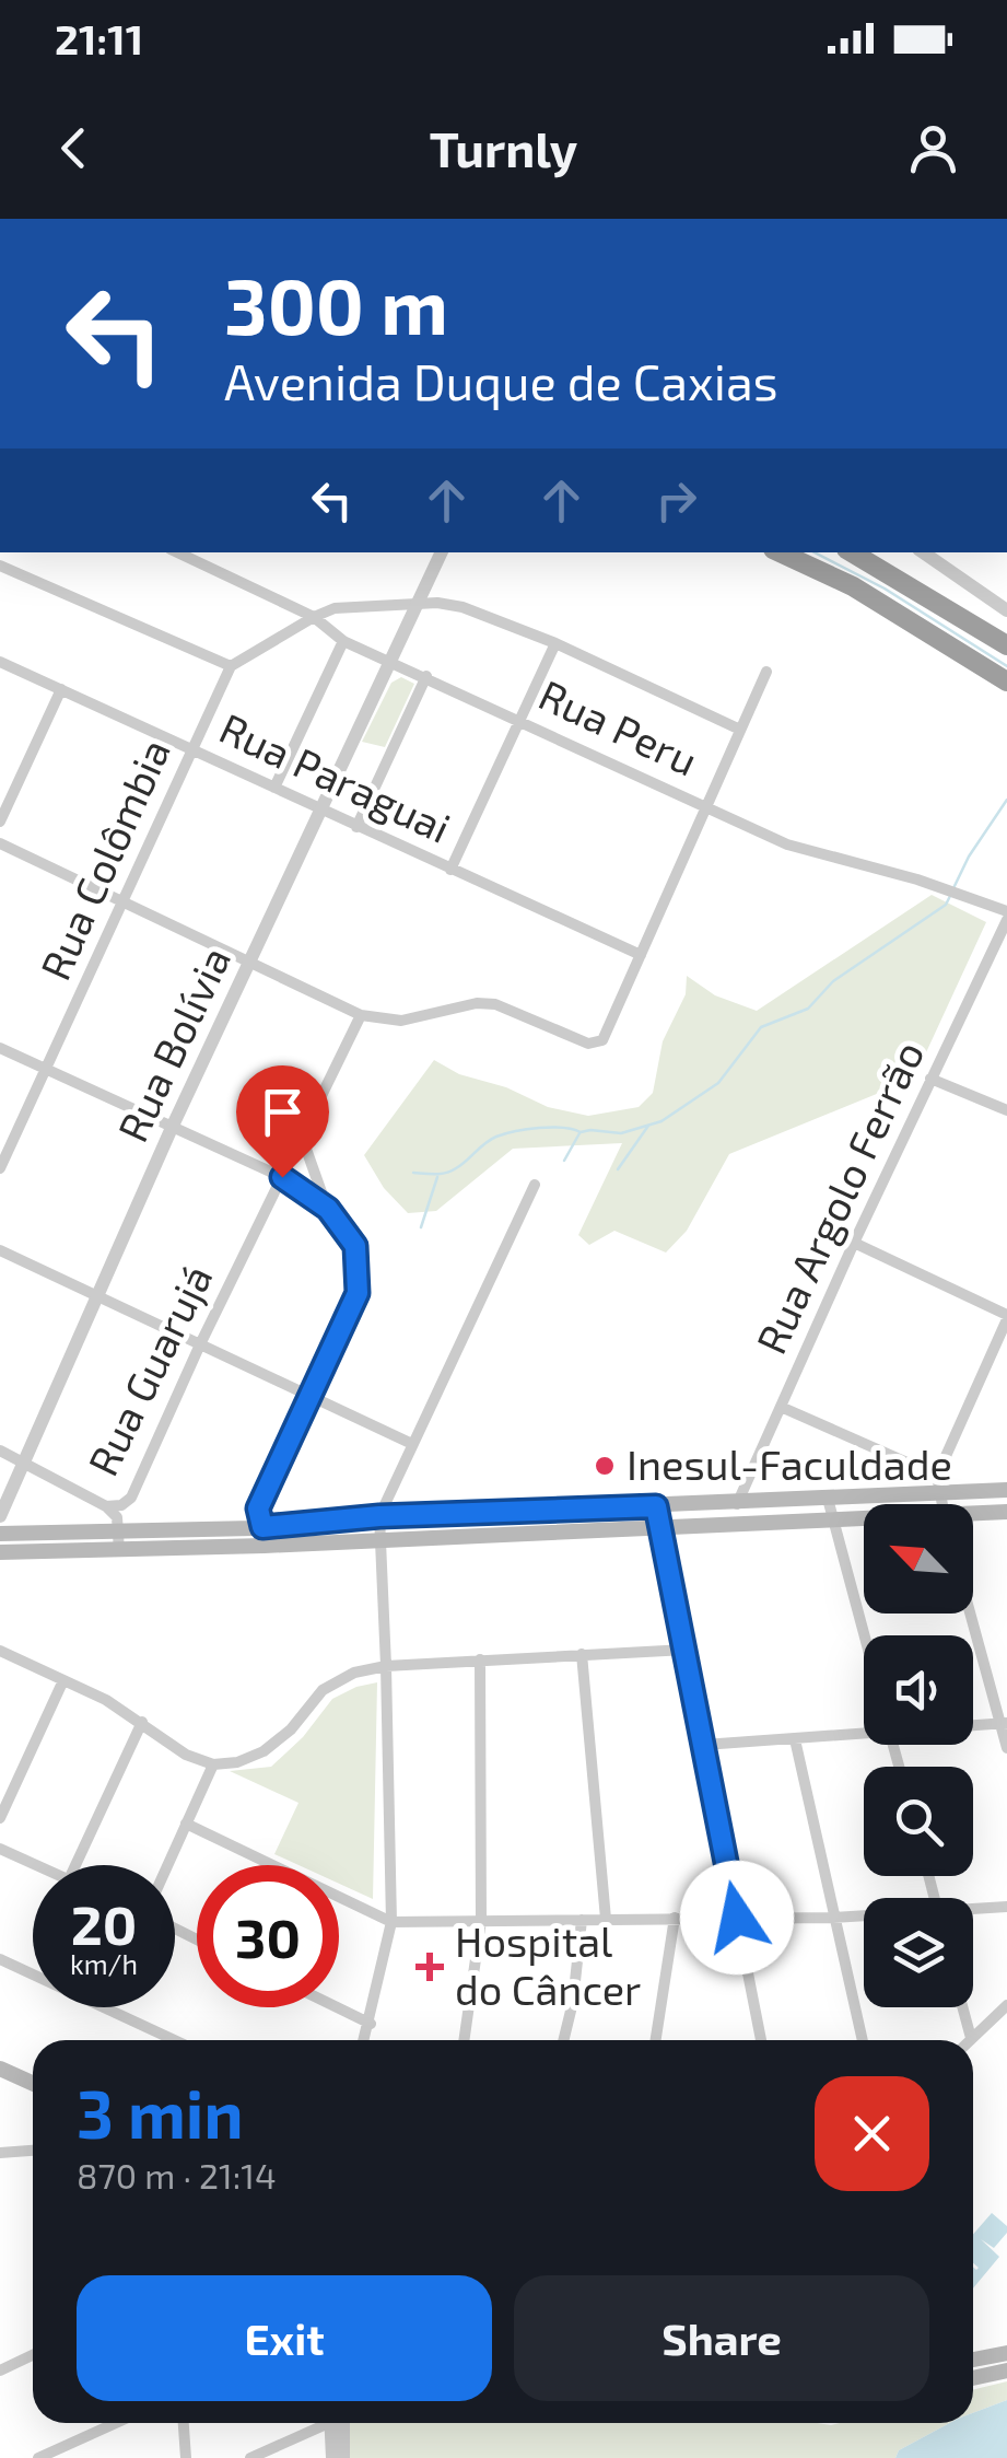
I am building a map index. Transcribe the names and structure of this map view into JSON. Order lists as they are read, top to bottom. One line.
{"streets":{"street":["Rua Peru","Rua Paraguai","Rua Colômbia","Rua Bolívia","Rua Argolo Ferrão","Rua Guarujá"]},"crossings":[["Rua Peru","Rua Bolívia"],["Rua Paraguai","Rua Colômbia"],["Rua Paraguai","Rua Bolívia"]],"places":{"other":["Inesul-Faculdade"],"health":["Hospital do Câncer"]},"north":"top left","page":{"status":"21:11","header":"Turnly","turn":["300 m","Avenida Duque de Caxias"],"speed":"20 km/h","limit":"30","heading":["3 min","870 m · 21:14"],"buttons":["Exit","Share"]}}
